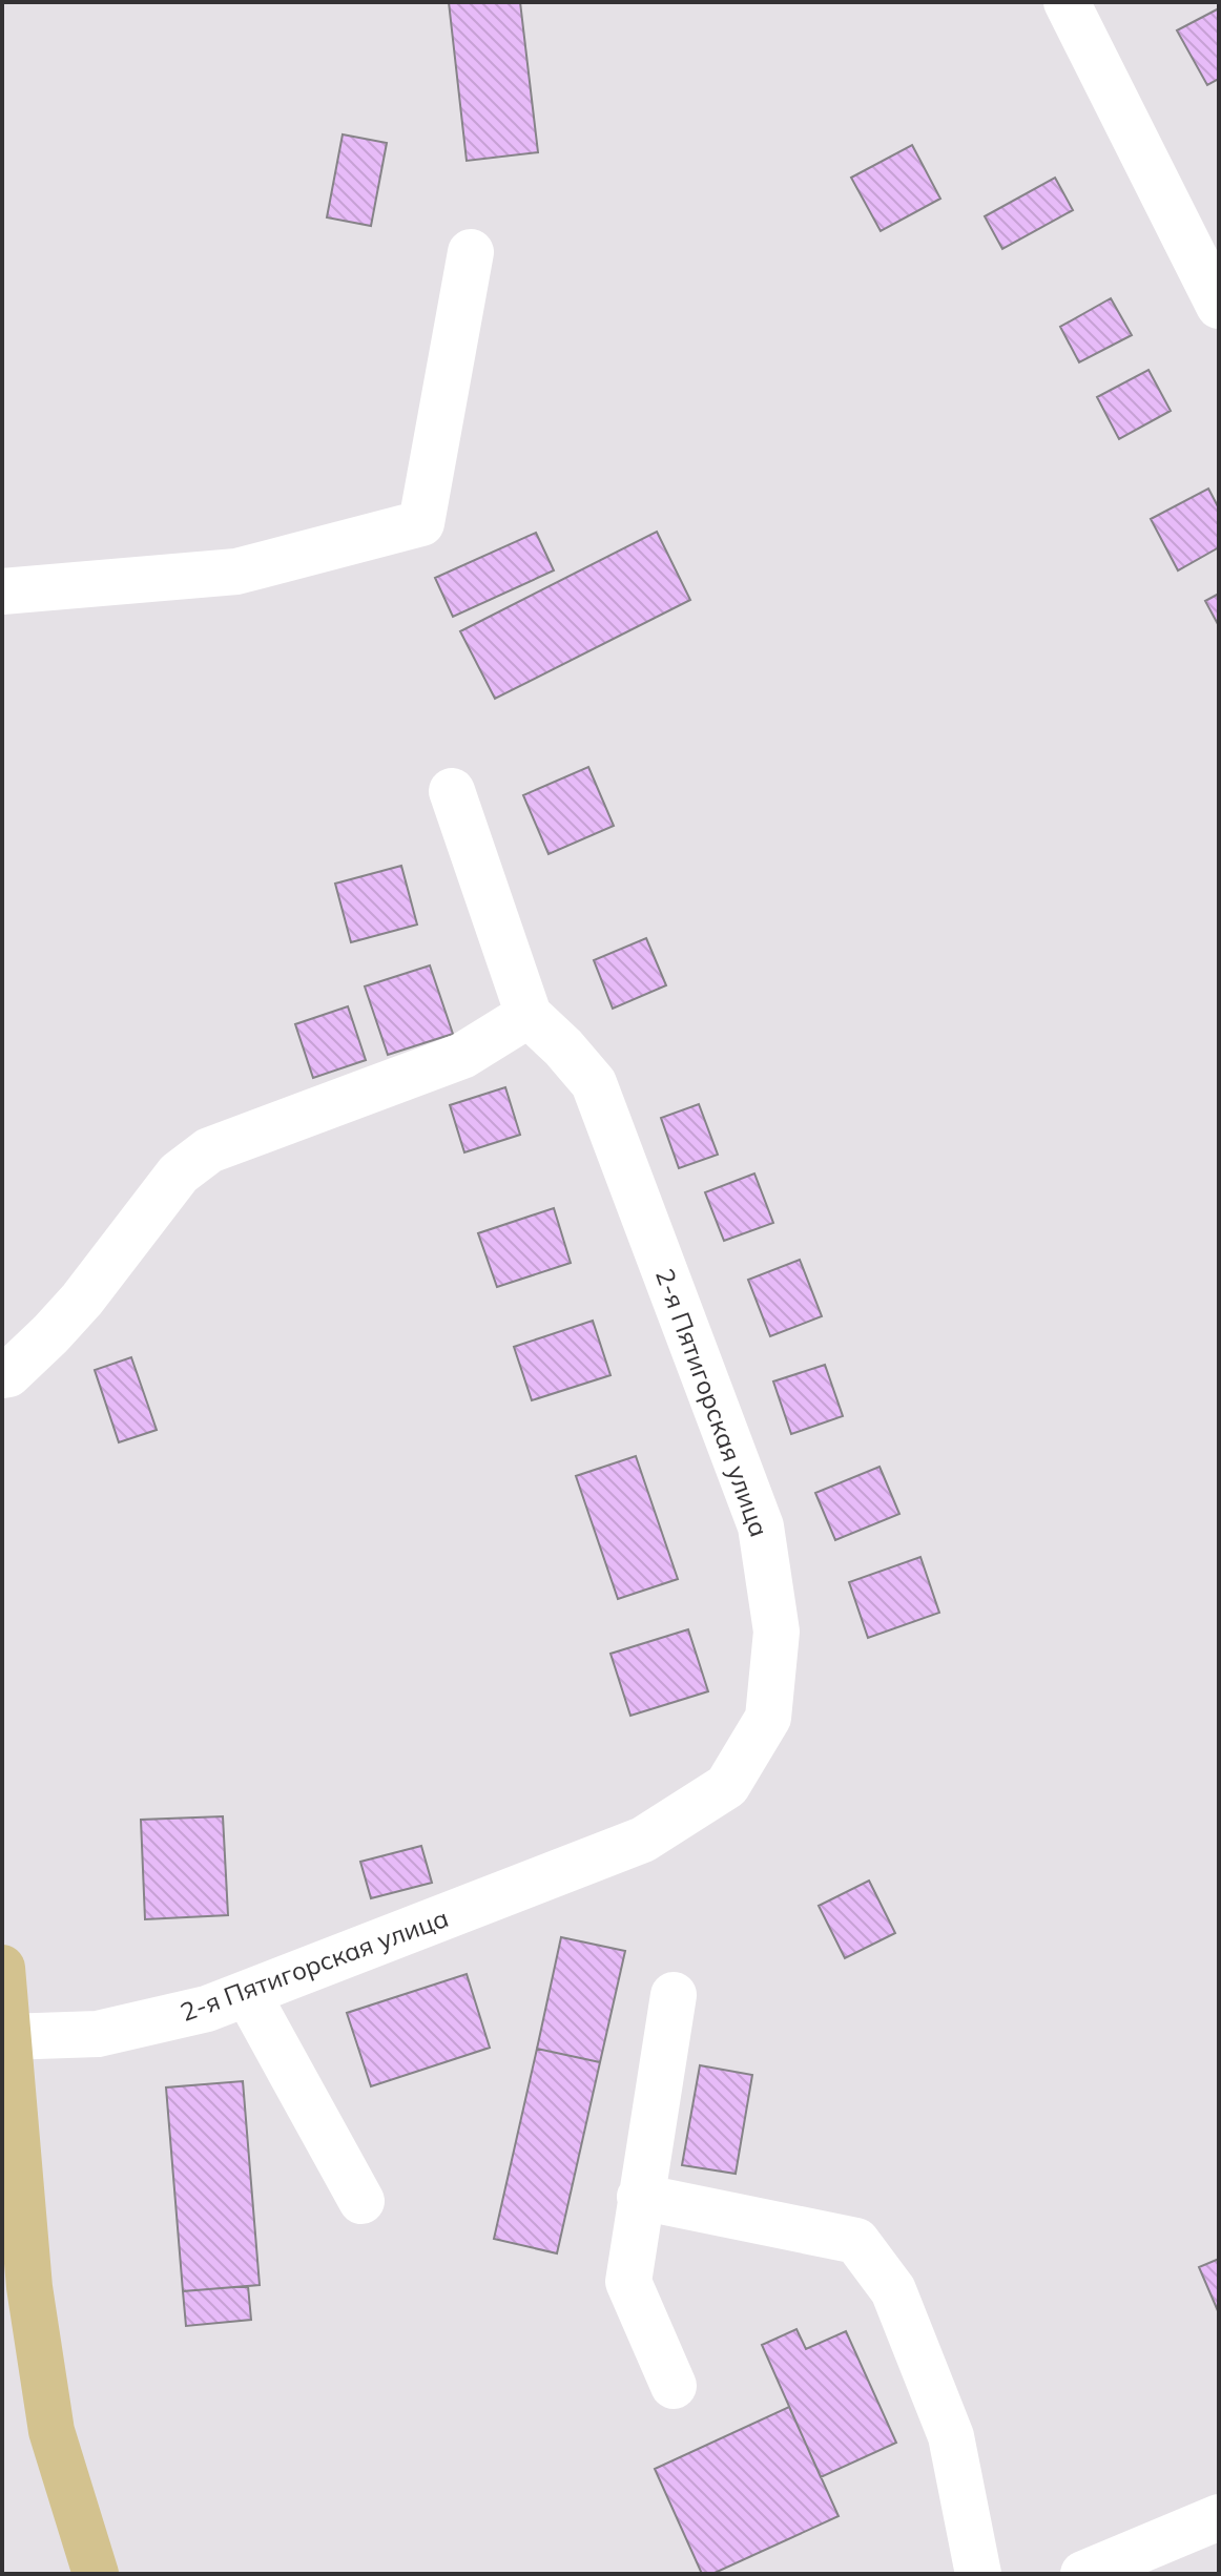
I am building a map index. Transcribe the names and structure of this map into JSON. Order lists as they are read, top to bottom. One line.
{"streets":{"street":["2-я Пятигорская улица"]}}
